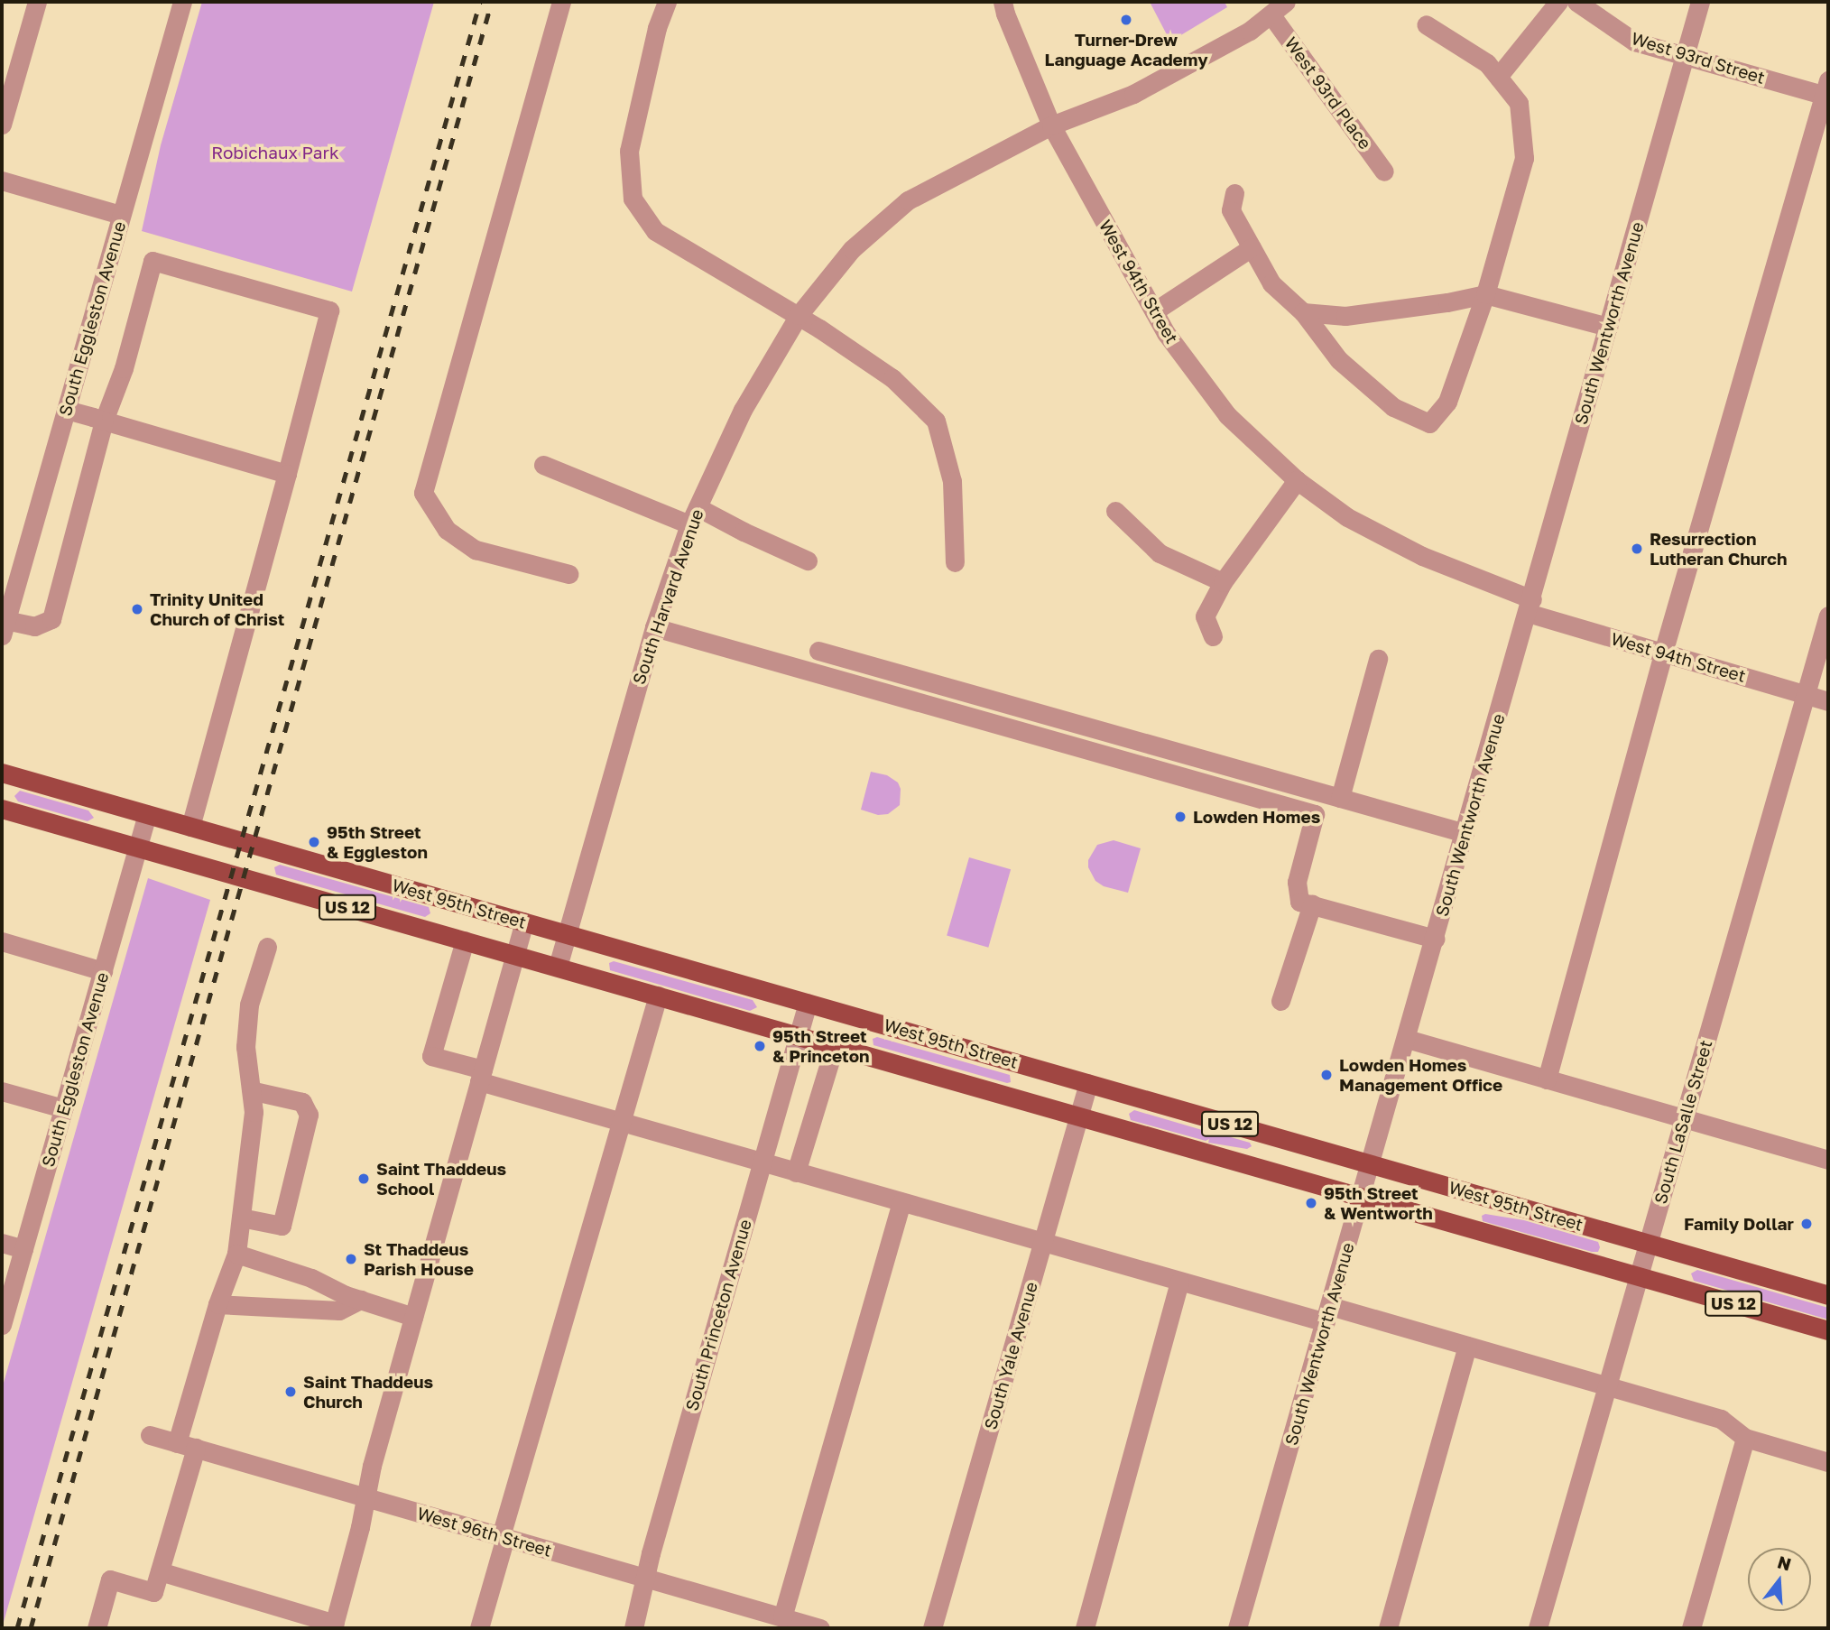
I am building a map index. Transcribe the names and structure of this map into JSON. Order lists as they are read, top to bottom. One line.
{"streets":{"main road":["West 95th Street","US 12"],"street":["West 93rd Street","West 93rd Place","West 94th Street","South Eggleston Avenue","South Wentworth Avenue","South Harvard Avenue","South LaSalle Street","South Princeton Avenue","South Yale Avenue","West 96th Street"]},"crossings":[["West 93rd Street","South Wentworth Avenue"],["West 94th Street","South Wentworth Avenue"],["West 94th Street","South Harvard Avenue"],["West 94th Street","South LaSalle Street"],["South Eggleston Avenue","West 95th Street"],["South Wentworth Avenue","West 95th Street"],["South Harvard Avenue","West 95th Street"],["West 95th Street","South LaSalle Street"],["West 95th Street","South Princeton Avenue"],["West 95th Street","South Yale Avenue"],["South Princeton Avenue","West 96th Street"]],"parks":["Robichaux Park"],"places":["Turner-Drew Language Academy","Resurrection Lutheran Church","Trinity United Church of Christ","Lowden Homes","95th Street & Eggleston","95th Street & Princeton","Lowden Homes Management Office","Saint Thaddeus School","95th Street & Wentworth","Family Dollar","St Thaddeus Parish House","Saint Thaddeus Church"],"north":"top"}
